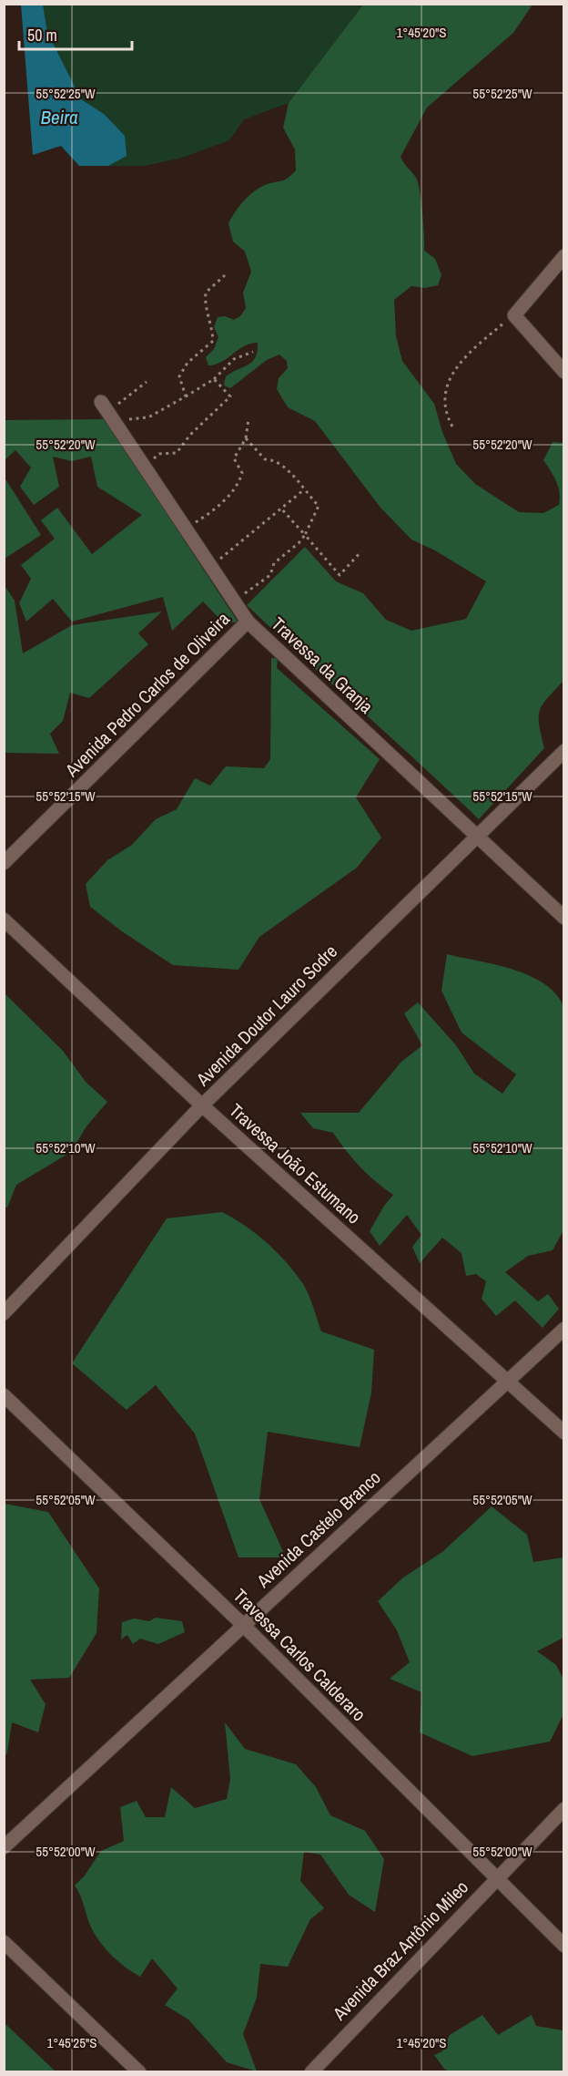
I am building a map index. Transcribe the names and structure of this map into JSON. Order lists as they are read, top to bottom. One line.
{"streets":{"street":["Travessa da Granja","Avenida Pedro Carlos de Oliveira","Avenida Doutor Lauro Sodre","Travessa João Estumano","Avenida Castelo Branco","Travessa Carlos Calderaro","Avenida Braz Antônio Mileo"]},"crossings":[["Travessa da Granja","Avenida Pedro Carlos de Oliveira"],["Travessa da Granja","Avenida Doutor Lauro Sodre"],["Avenida Doutor Lauro Sodre","Travessa João Estumano"],["Travessa João Estumano","Avenida Castelo Branco"],["Avenida Castelo Branco","Travessa Carlos Calderaro"],["Travessa Carlos Calderaro","Avenida Braz Antônio Mileo"]],"water":["Beira"],"scale_bar":"50 m","coordinates":["1°45'20\"S","55°52'25\"W","55°52'20\"W","55°52'15\"W","55°52'10\"W","55°52'05\"W","55°52'00\"W","1°45'25\"S"]}
